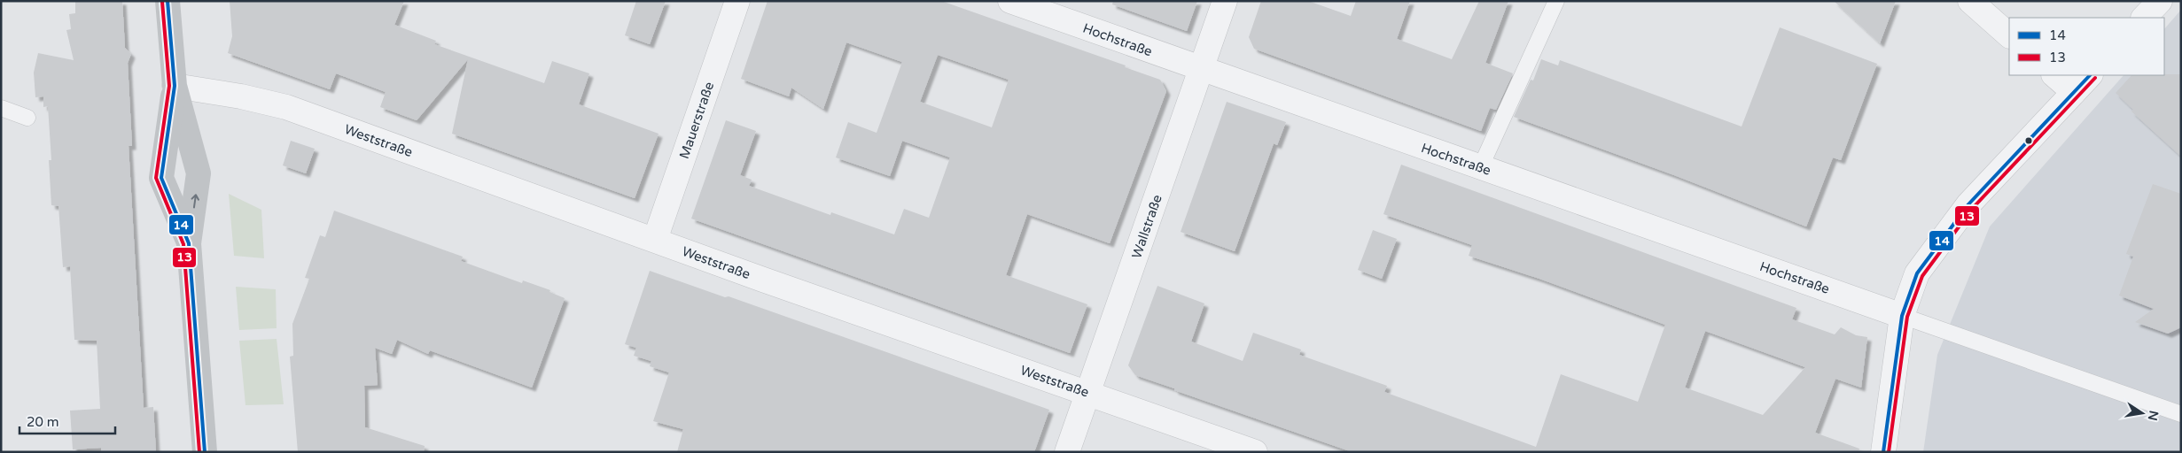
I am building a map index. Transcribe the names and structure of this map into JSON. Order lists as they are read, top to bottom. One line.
{"streets":{"street":["Hochstraße","Mauerstraße","Weststraße","Wallstraße"]},"crossings":[["Hochstraße","Wallstraße"],["Mauerstraße","Weststraße"],["Weststraße","Wallstraße"]],"lines":["transit line 14","transit line 13"],"legend":["14","13"],"scale_bar":"20 m","north":"right"}
